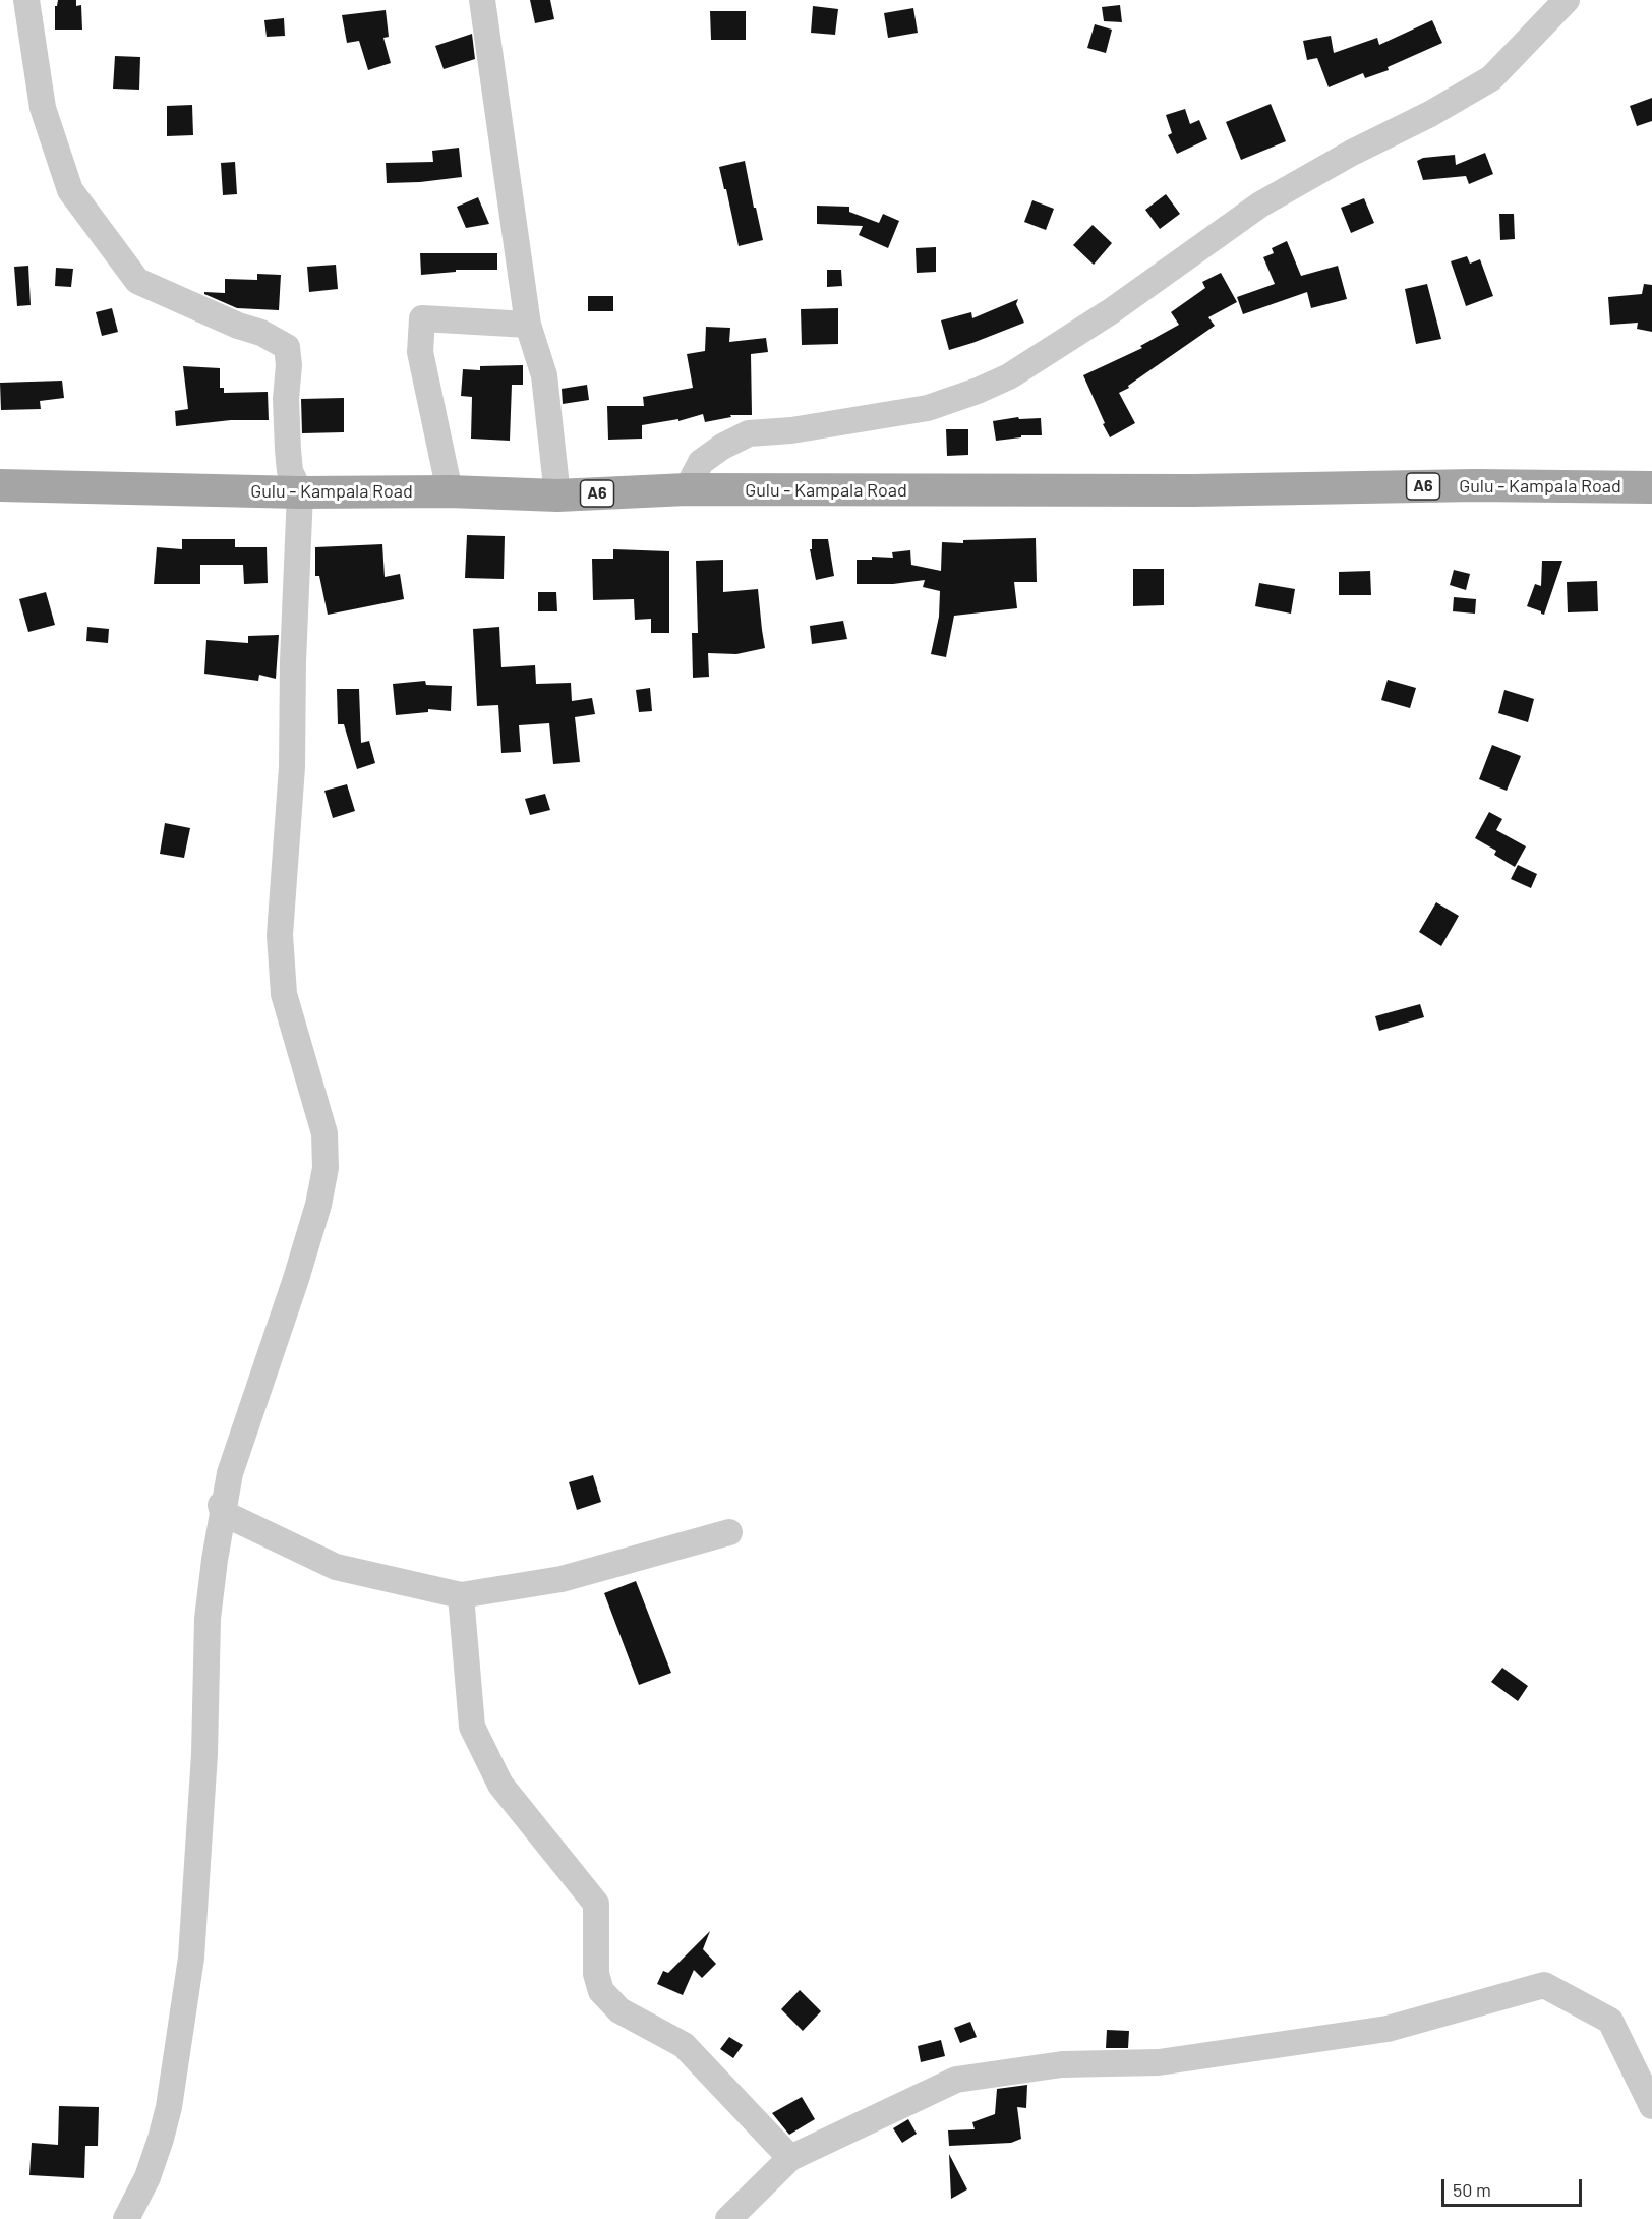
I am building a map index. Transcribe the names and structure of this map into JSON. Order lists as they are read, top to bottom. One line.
{"streets":{"main road":["A6","Gulu - Kampala Road"]},"scale_bar":"50 m"}
